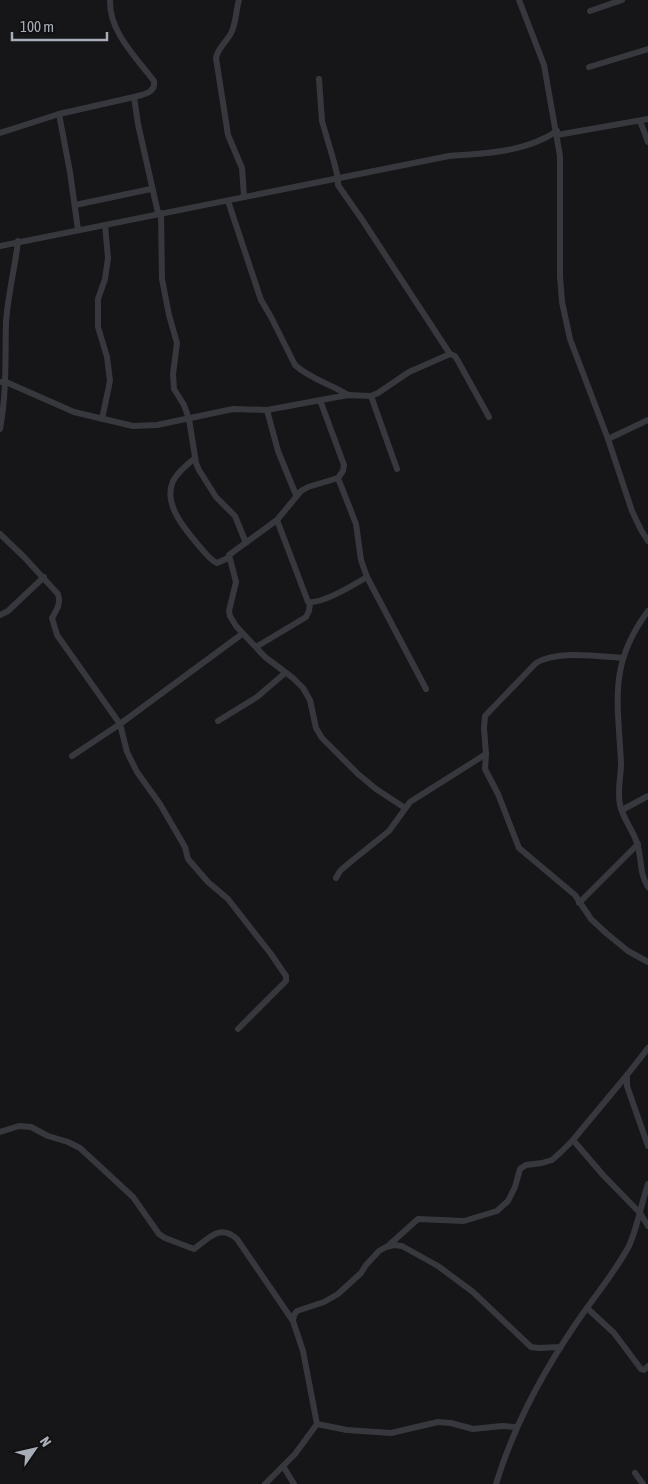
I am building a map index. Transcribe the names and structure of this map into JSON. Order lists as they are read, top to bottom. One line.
{"scale_bar":"100 m","north":"top right"}
